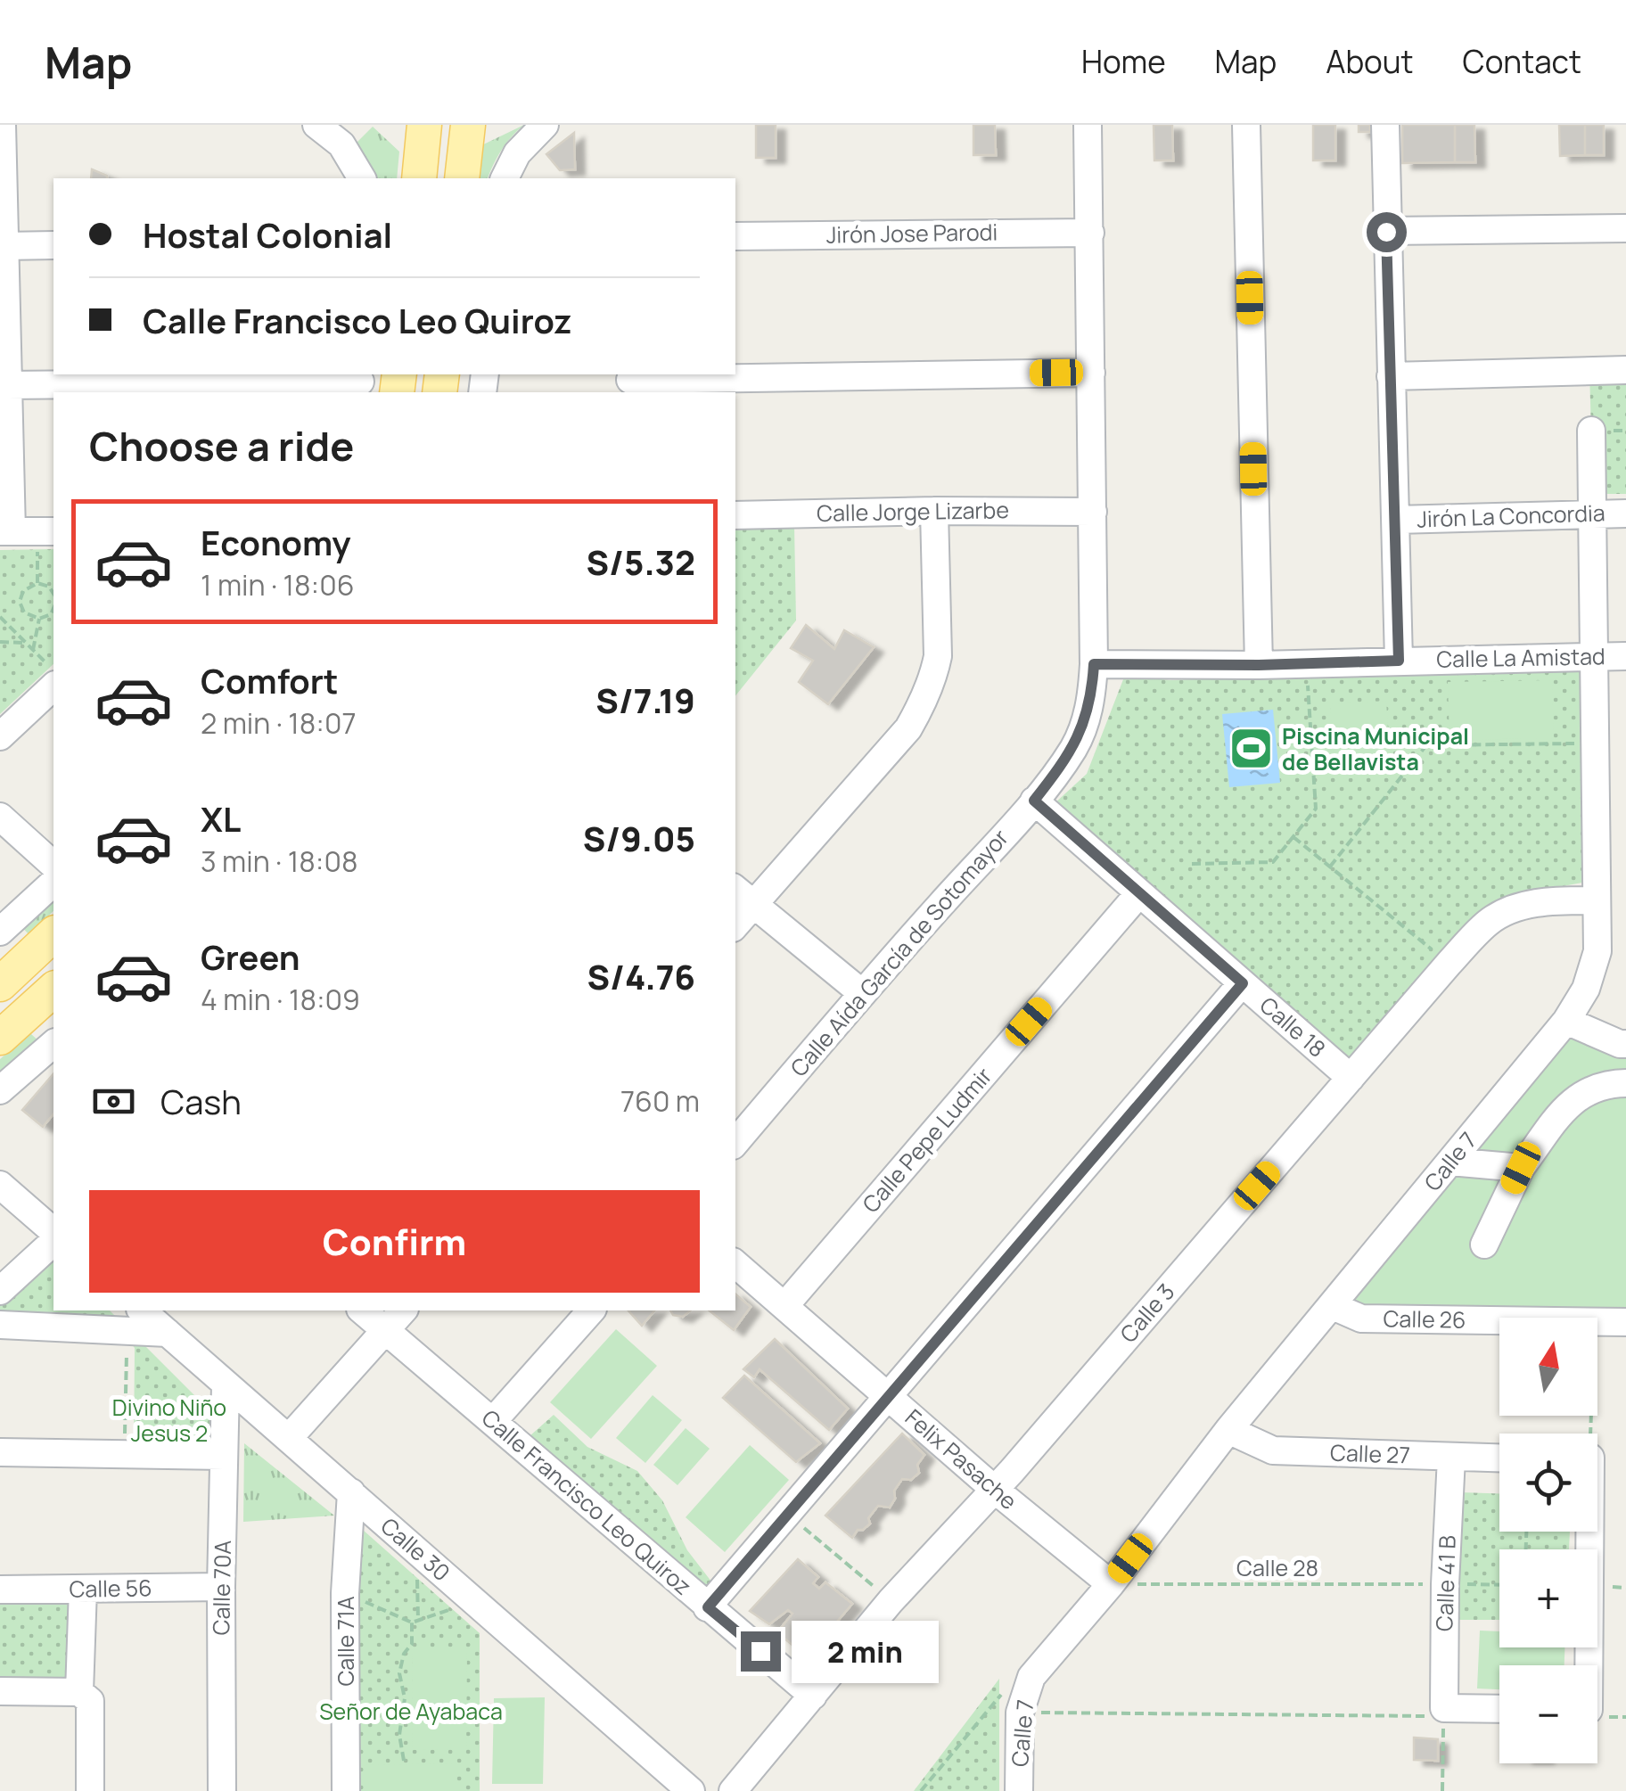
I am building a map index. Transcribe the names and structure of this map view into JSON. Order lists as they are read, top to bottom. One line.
{"streets":{"street":["Jirón Jose Parodi","Calle Jorge Lizarbe","Jirón La Concordia","Calle La Amistad","Calle Aída García de Sotomayor","Calle 18","Calle Pepe Ludmir","Calle 7","Calle 3","Calle 26","Calle 27","Felix Pasache","Calle Francisco Leo Quiroz","Calle 30","Calle 41 B","Calle 70A","Calle 56","Calle 71A"],"path":["Calle 28"]},"crossings":[["Jirón Jose Parodi","Calle Aída García de Sotomayor"],["Calle Jorge Lizarbe","Calle Aída García de Sotomayor"],["Jirón La Concordia","Calle 7"],["Calle La Amistad","Calle Aída García de Sotomayor"],["Calle La Amistad","Calle 7"],["Calle Aída García de Sotomayor","Calle 18"],["Calle 18","Calle Pepe Ludmir"],["Calle 18","Calle 3"],["Calle Pepe Ludmir","Felix Pasache"],["Calle 7","Calle 3"],["Calle 7","Calle 26"],["Calle 7","Calle 27"],["Calle 7","Felix Pasache"],["Calle 7","Calle 28"],["Calle 3","Felix Pasache"],["Calle 3","Calle Francisco Leo Quiroz"],["Calle 27","Calle 41 B"],["Felix Pasache","Calle 28"],["Calle 30","Calle 70A"],["Calle 30","Calle 71A"],["Calle 28","Calle 41 B"],["Calle 70A","Calle 56"]],"parks":["Divino Niño Jesus 2","Señor de Ayabaca"],"places":{"sports":["Piscina Municipal de Bellavista"]},"north":"top","page":{"header":"Map","nav":["Home","Map","About","Contact"],"banner":["Hostal Colonial","Calle Francisco Leo Quiroz"],"heading":"Choose a ride","list":[{"name":"Economy","note":"1 min · 18:06","value":"S/5.32"},{"name":"Comfort","note":"2 min · 18:07","value":"S/7.19"},{"name":"XL","note":"3 min · 18:08","value":"S/9.05"},{"name":"Green","note":"4 min · 18:09","value":"S/4.76"}],"pay":["Cash","760 m"],"buttons":"Confirm","map_buttons":["+","−"],"bubble":"2 min"}}
